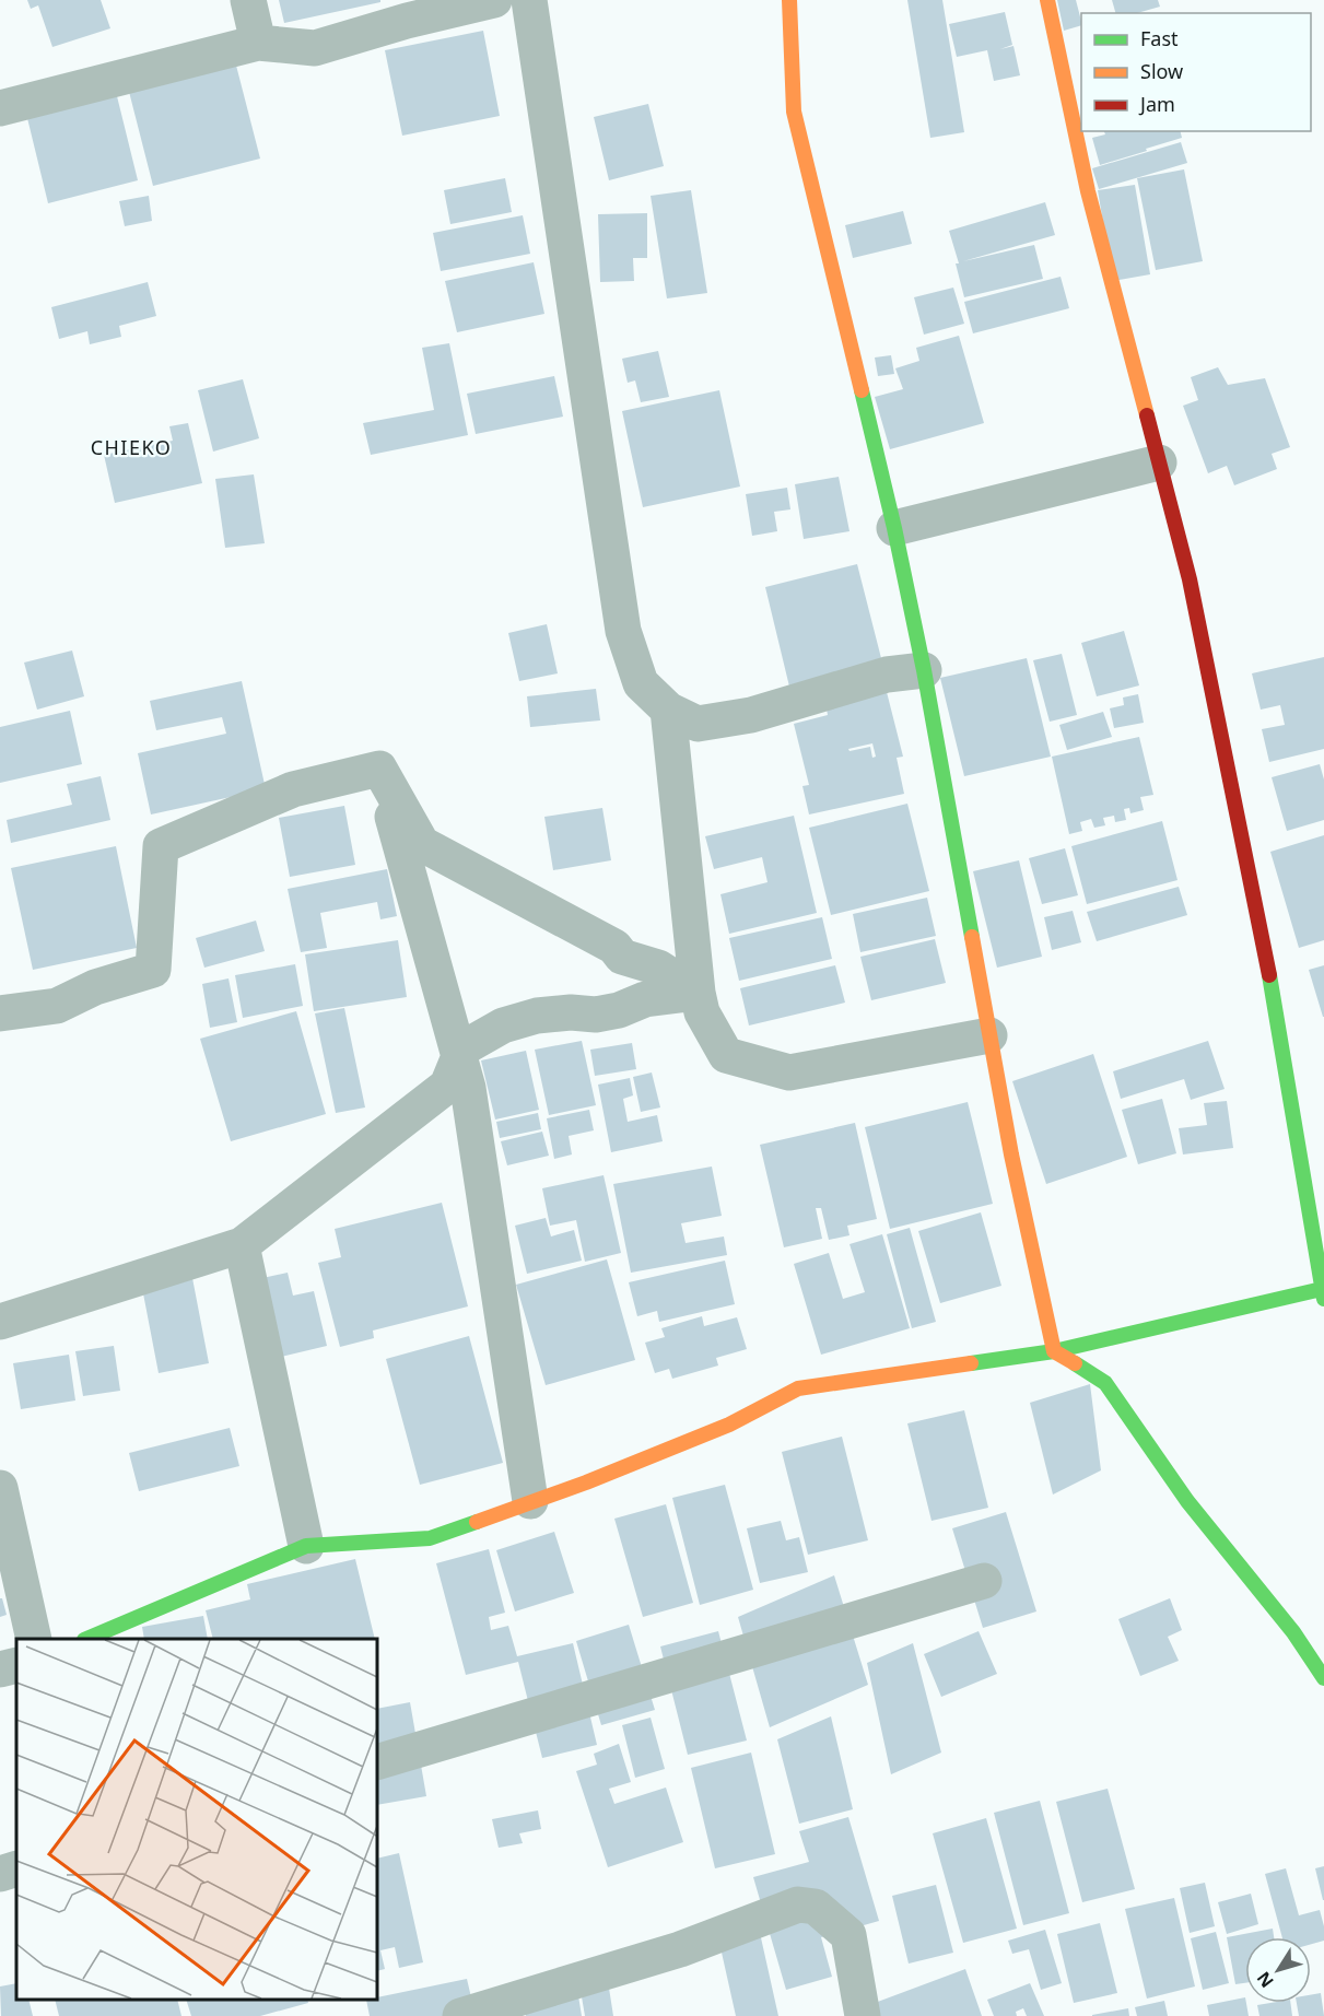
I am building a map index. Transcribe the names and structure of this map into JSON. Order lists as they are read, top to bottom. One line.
{"districts":["CHIEKO"],"legend":["Fast","Slow","Jam"],"north":"bottom left"}
